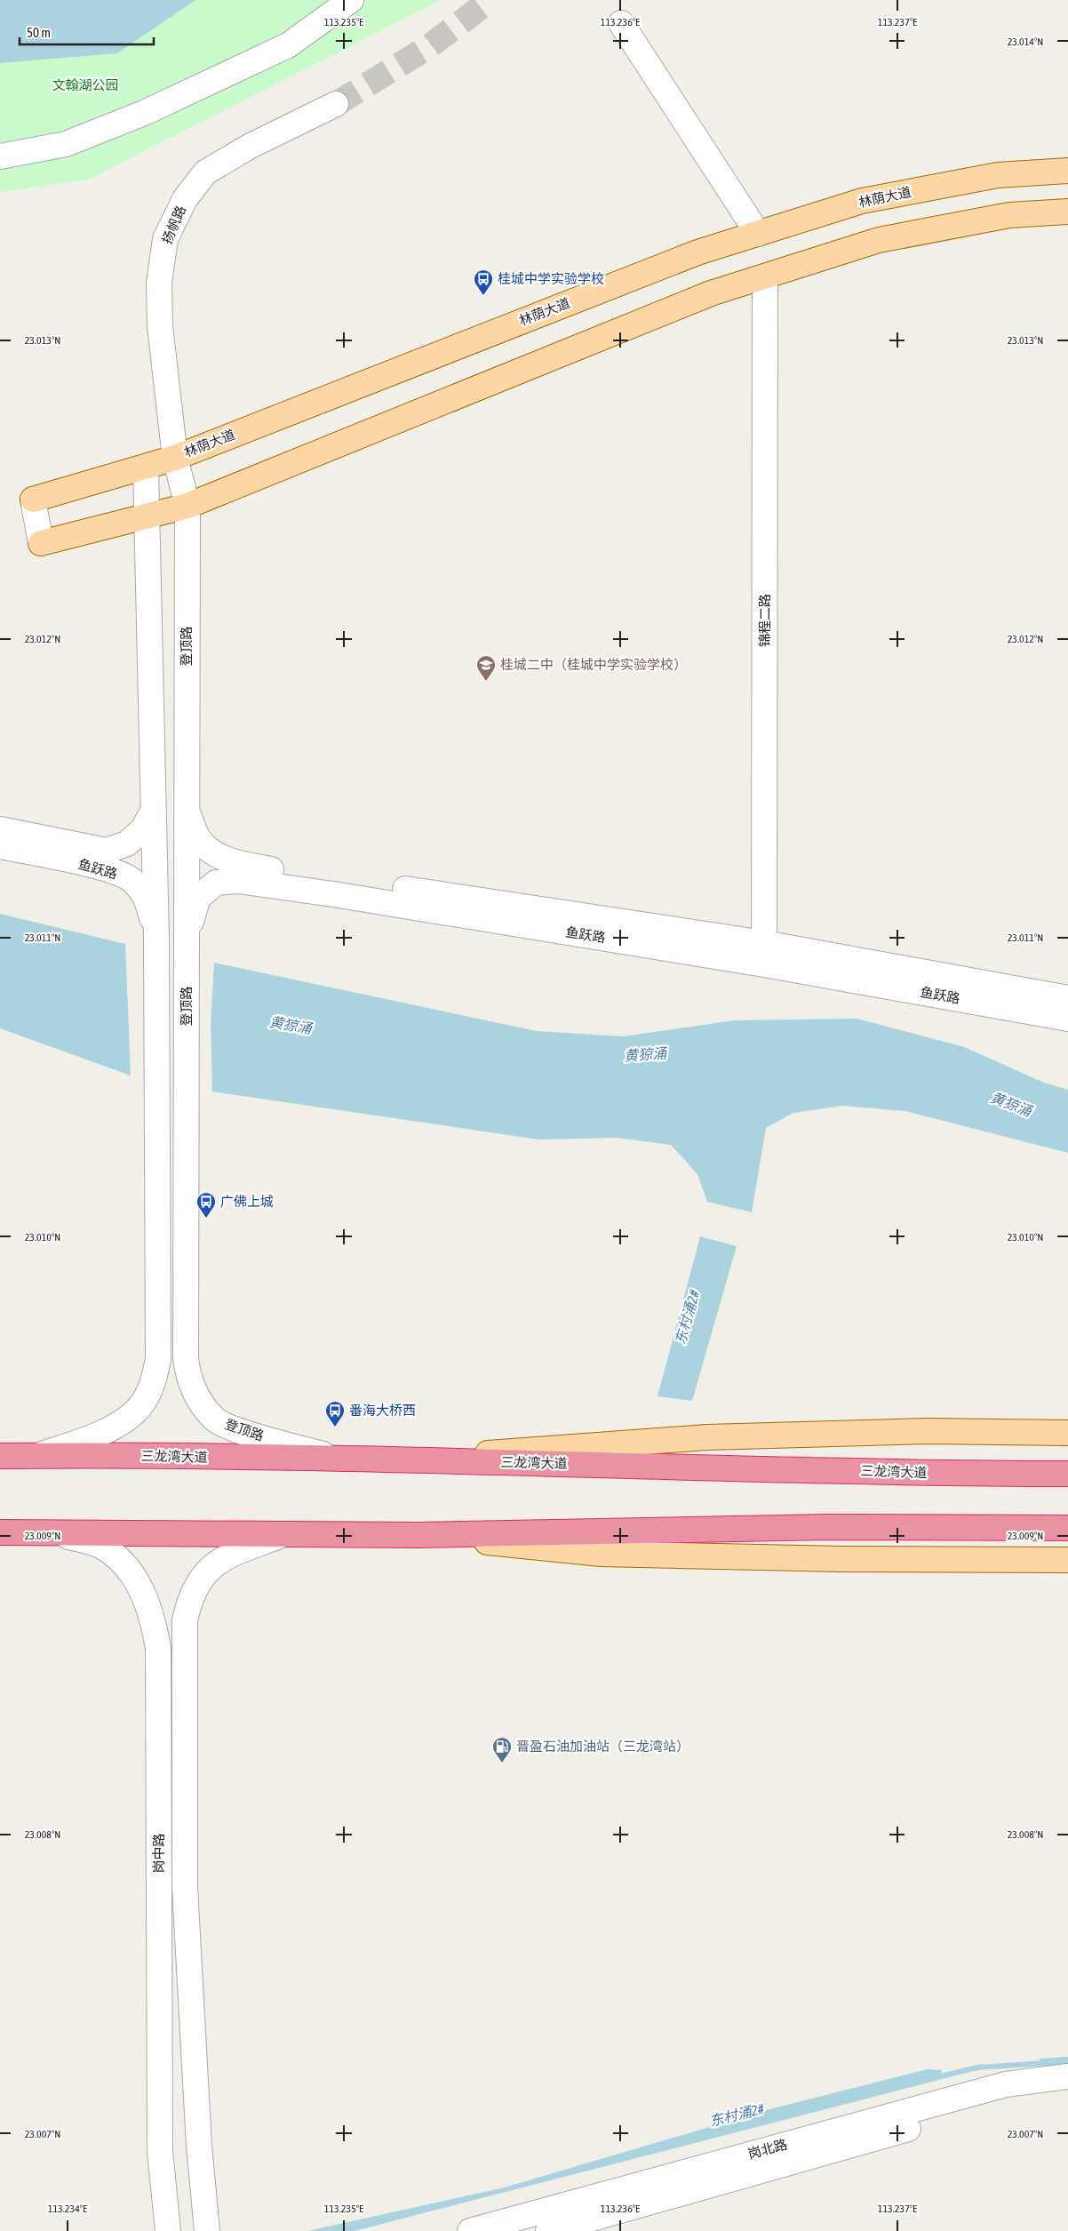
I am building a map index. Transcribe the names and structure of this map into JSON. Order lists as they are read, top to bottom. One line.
{"streets":{"highway":["三龙湾大道"],"main road":["林荫大道"],"street":["扬帆路","锦程二路","登顶路","鱼跃路","岗中路","岗北路"]},"crossings":[["林荫大道","扬帆路"],["林荫大道","登顶路"],["扬帆路","登顶路"],["锦程二路","鱼跃路"],["登顶路","鱼跃路"],["登顶路","三龙湾大道"]],"water":["黄猄涌","东村涌2#"],"parks":["文翰湖公园"],"places":{"bus stop":["桂城中学实验学校","广佛上城","番海大桥西"],"school or university":["桂城二中（桂城中学实验学校）"],"fuel station":["晋盈石油加油站（三龙湾站）"]},"scale_bar":"50 m","coordinates":["113.235°E","113.236°E","113.237°E","23.014°N","23.013°N","23.012°N","23.011°N","23.010°N","23.009°N","23.008°N","23.007°N","113.234°E"]}
